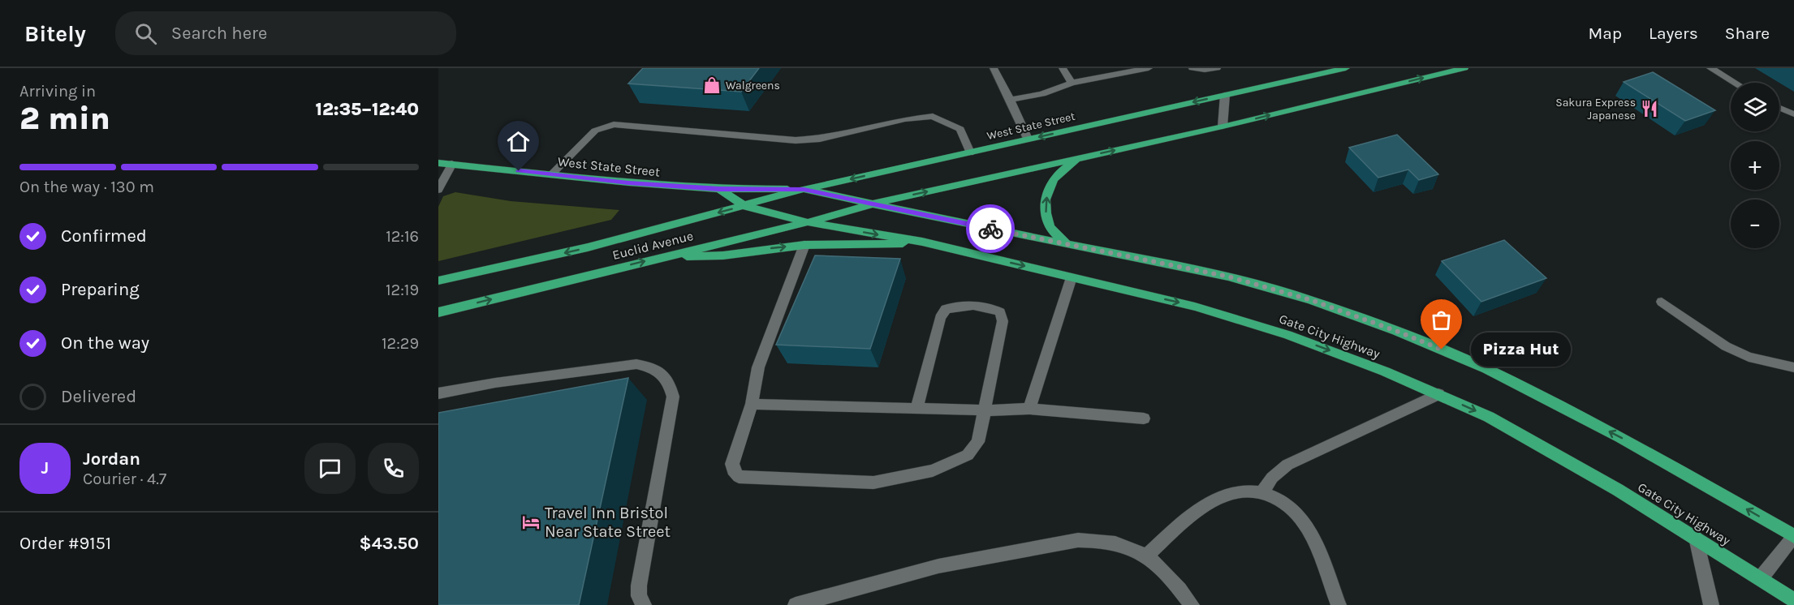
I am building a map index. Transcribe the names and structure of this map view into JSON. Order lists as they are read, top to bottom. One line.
{"streets":{"main road":["West State Street","Euclid Avenue","Gate City Highway"]},"crossings":[["West State Street","Euclid Avenue"],["West State Street","Gate City Highway"],["Euclid Avenue","Gate City Highway"]],"places":{"shop":["Walgreens"],"restaurant":["Sakura Express Japanese"],"other":["Pizza Hut"],"hotel":["Travel Inn Bristol Near State Street"]},"page":{"header":"Bitely","search":"Search here","nav":["Map","Layers","Share"],"heading":["2 min","Arriving in","12:35–12:40"],"panel":["Jordan","Courier · 4.7","Order #9151","$43.50"],"map_buttons":["+","−"],"bar":"On the way · 130 m","list":[["Confirmed","12:16"],["Preparing","12:19"],["On the way","12:29"],"Delivered"],"bubble":"Pizza Hut","round":"J"}}
